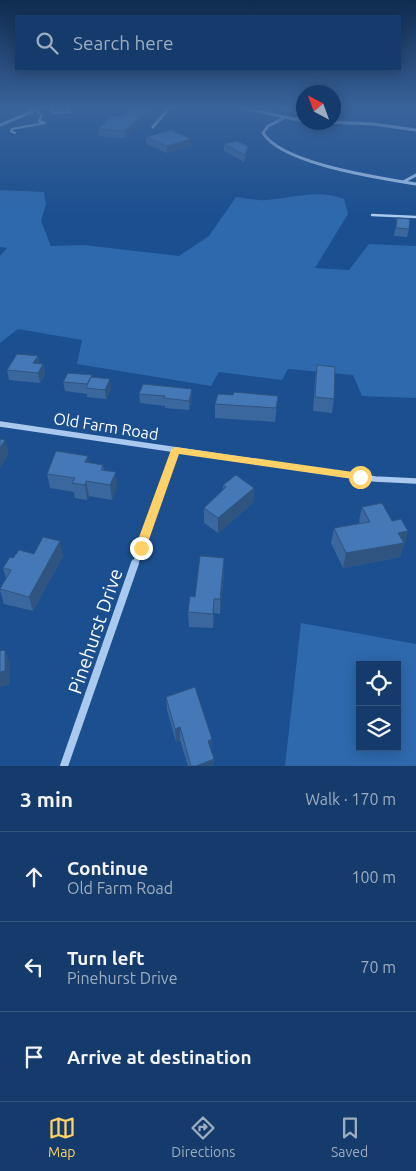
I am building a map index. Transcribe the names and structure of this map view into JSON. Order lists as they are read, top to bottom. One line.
{"streets":{"street":["Old Farm Road","Pinehurst Drive"]},"crossings":[["Old Farm Road","Pinehurst Drive"]],"north":"top left","page":{"search":"Search here","heading":["3 min","Walk · 170 m"],"list":[["Continue","Old Farm Road","100 m"],["Turn left","Pinehurst Drive","70 m"],"Arrive at destination"],"nav":["Map","Directions","Saved"]}}
